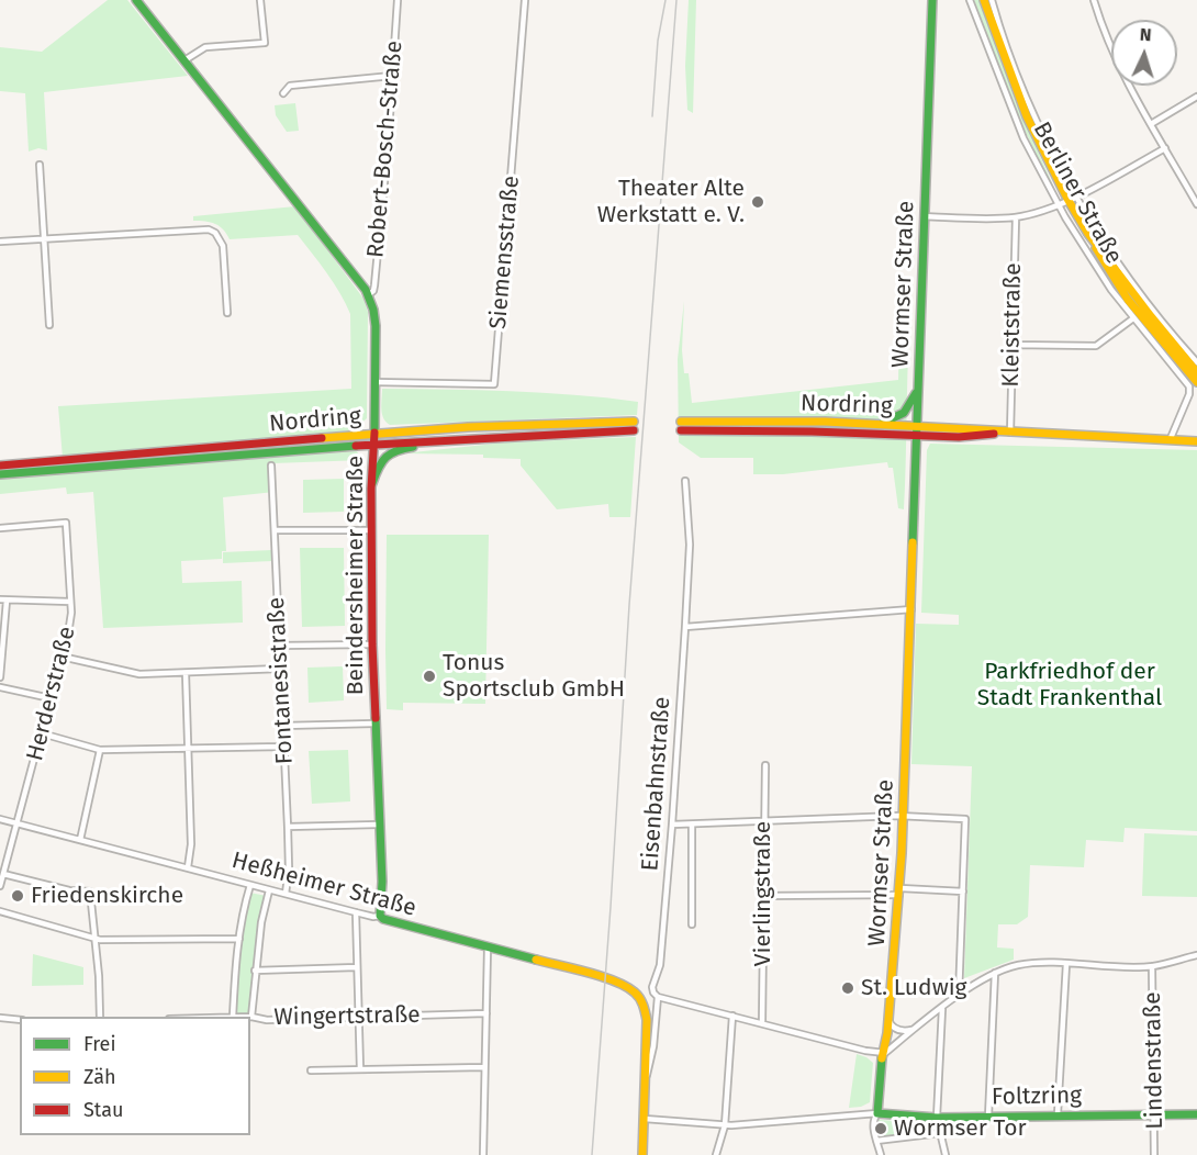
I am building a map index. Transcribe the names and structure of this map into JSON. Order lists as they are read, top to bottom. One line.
{"streets":{"main road":["Berliner Straße","Wormser Straße","Nordring","Beindersheimer Straße","Eisenbahnstraße","Heßheimer Straße","Foltzring"],"street":["Robert-Bosch-Straße","Siemensstraße","Kleiststraße","Fontanesistraße","Herderstraße","Vierlingstraße","Wingertstraße","Lindenstraße"]},"crossings":[["Robert-Bosch-Straße","Beindersheimer Straße"],["Siemensstraße","Beindersheimer Straße"],["Wormser Straße","Nordring"],["Wormser Straße","Foltzring"],["Kleiststraße","Nordring"],["Nordring","Beindersheimer Straße"],["Beindersheimer Straße","Heßheimer Straße"],["Fontanesistraße","Heßheimer Straße"],["Herderstraße","Heßheimer Straße"],["Eisenbahnstraße","Heßheimer Straße"],["Lindenstraße","Foltzring"]],"parks":["Parkfriedhof der Stadt Frankenthal"],"places":["Theater Alte Werkstatt e. V.","Tonus Sportsclub GmbH","Friedenskirche","St. Ludwig","Wormser Tor"],"legend":["Frei","Zäh","Stau"],"north":"top"}
